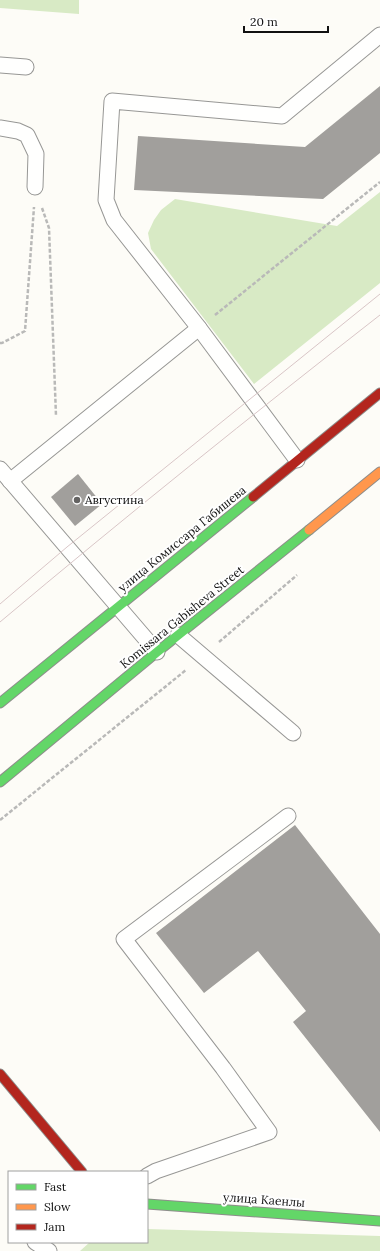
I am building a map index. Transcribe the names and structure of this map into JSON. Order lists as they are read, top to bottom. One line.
{"streets":{"street":["улица Комиссара Габишева","Komissara Gabisheva Street","улица Каенлы"]},"places":["Августина"],"legend":["Fast","Slow","Jam"],"scale_bar":"20 m"}
